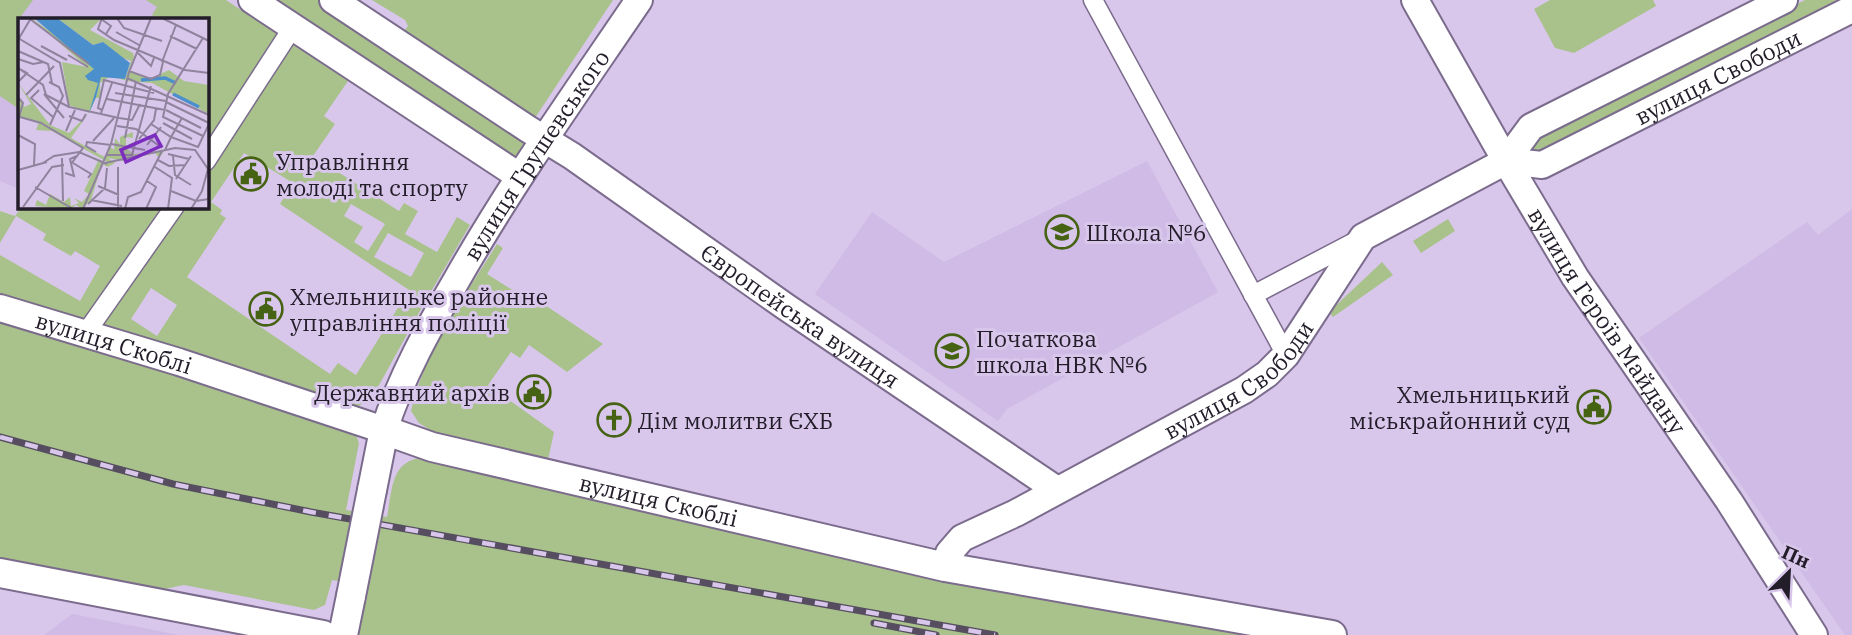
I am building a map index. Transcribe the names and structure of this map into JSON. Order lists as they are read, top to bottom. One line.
{"streets":{"main road":["вулиця Грушевського","вулиця Скоблі"],"street":["вулиця Свободи","Європейська вулиця","вулиця Героїв Майдану"]},"crossings":[["вулиця Свободи","Європейська вулиця"],["вулиця Свободи","вулиця Героїв Майдану"],["вулиця Свободи","вулиця Скоблі"],["вулиця Грушевського","Європейська вулиця"],["вулиця Грушевського","вулиця Скоблі"]],"places":{"public building":["Управління молоді та спорту","Хмельницьке районне управління поліції","Державний архів","Хмельницький міськрайонний суд"],"school or university":["Школа №6","Початкова школа НВК №6"],"church":["Дім молитви ЄХБ"]},"north":"top right"}
